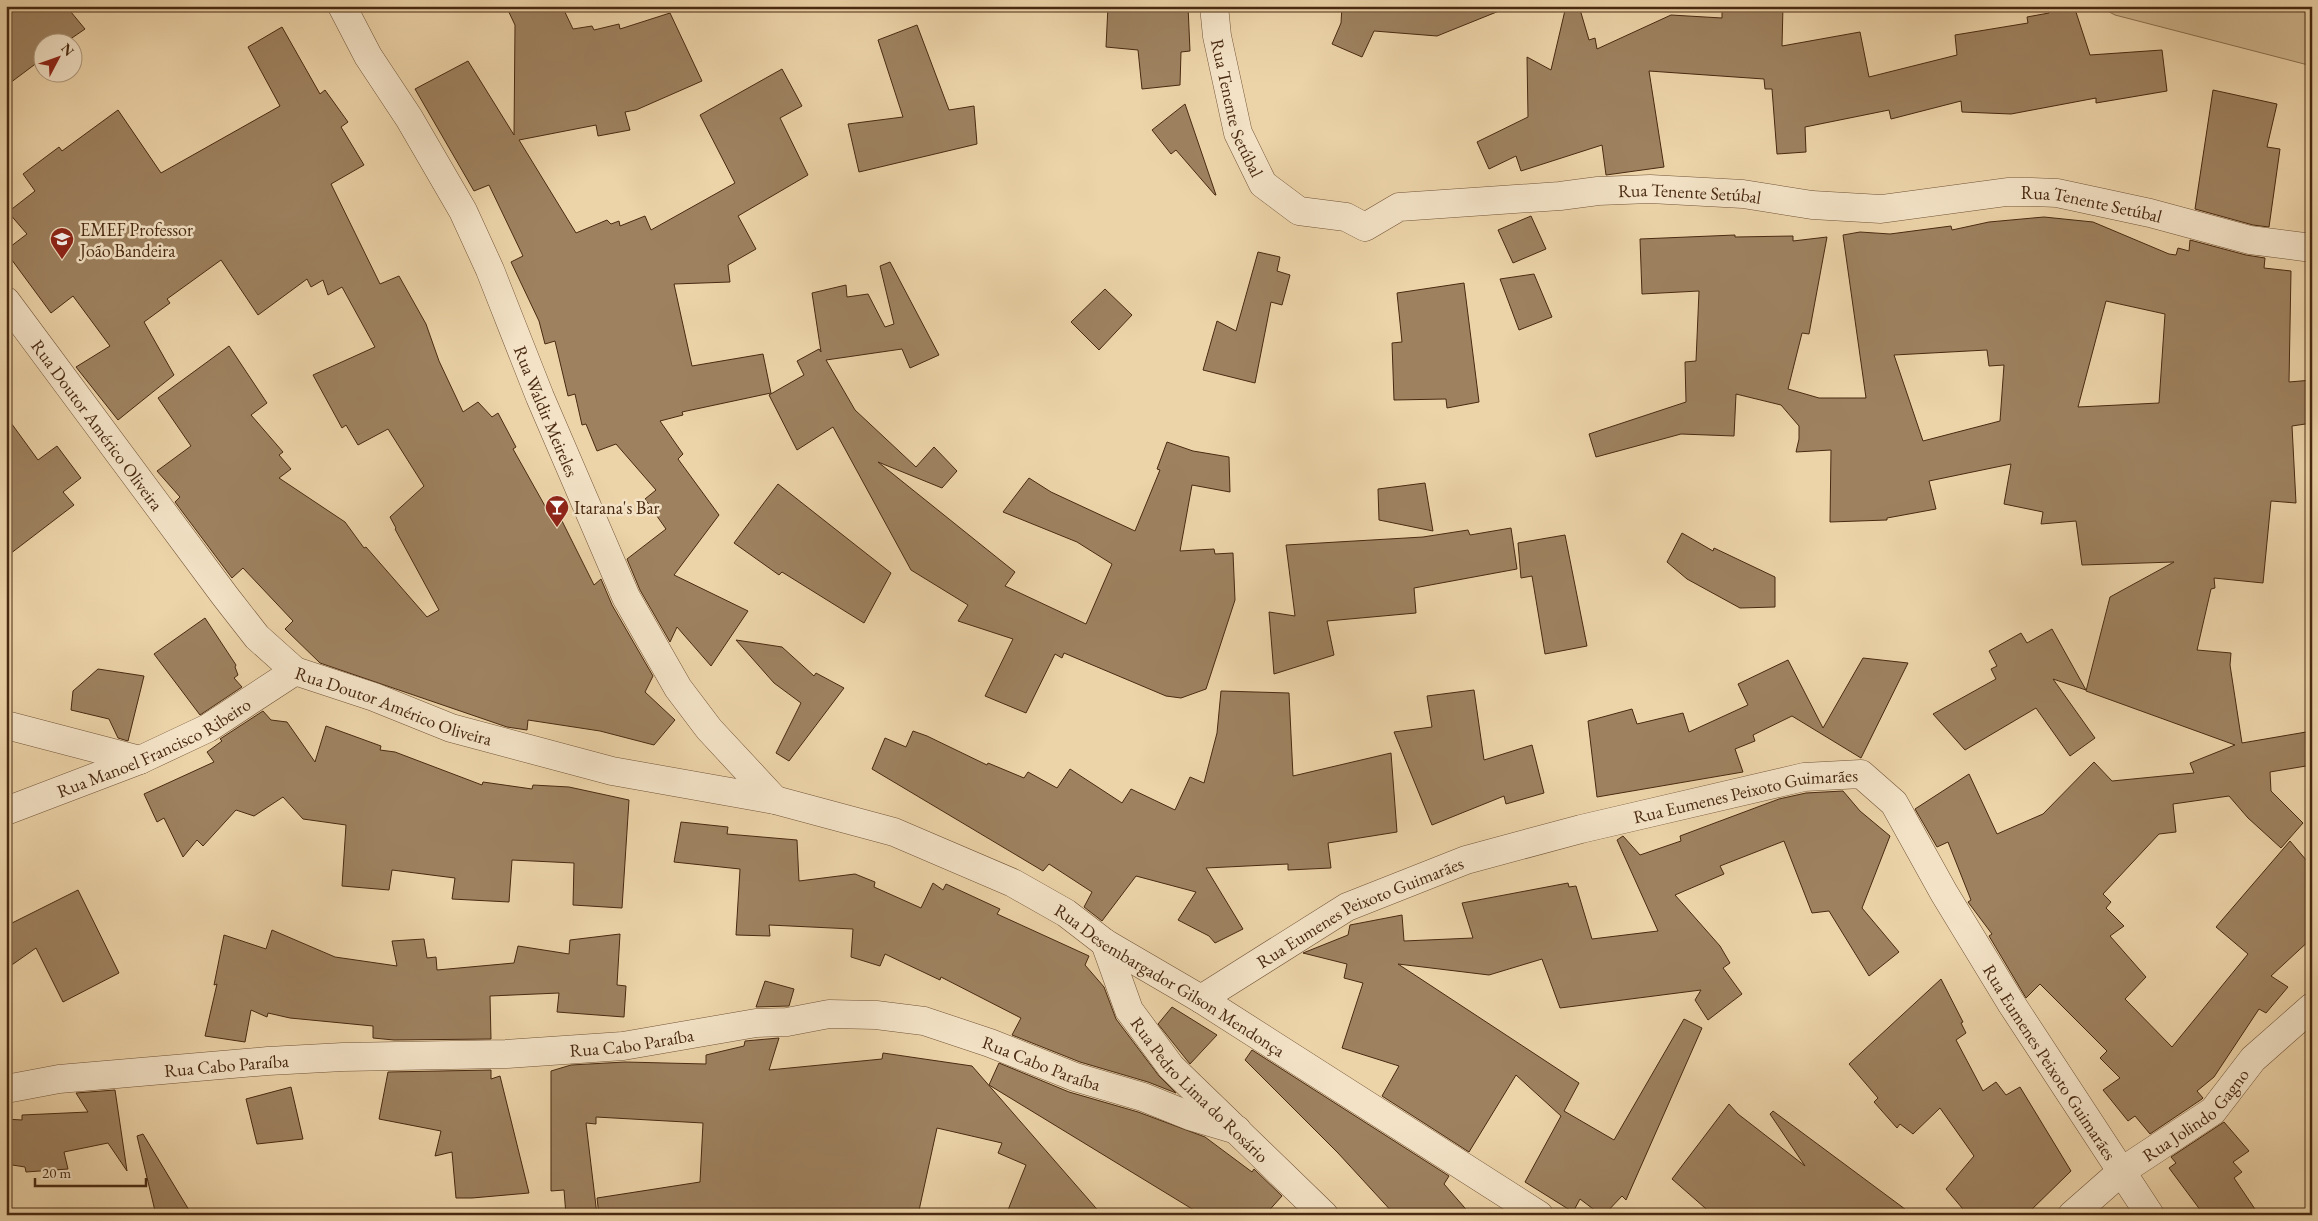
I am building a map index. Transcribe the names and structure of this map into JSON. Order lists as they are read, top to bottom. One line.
{"streets":{"street":["Rua Tenente Setúbal","Rua Waldir Meireles","Rua Doutor Américo Oliveira","Rua Manoel Francisco Ribeiro","Rua Eumenes Peixoto Guimarães","Rua Desembargador Gilson Mendonça","Rua Cabo Paraíba","Rua Pedro Lima do Rosário","Rua Jolindo Gagno"]},"crossings":[["Rua Waldir Meireles","Rua Doutor Américo Oliveira"],["Rua Waldir Meireles","Rua Desembargador Gilson Mendonça"],["Rua Doutor Américo Oliveira","Rua Manoel Francisco Ribeiro"],["Rua Doutor Américo Oliveira","Rua Desembargador Gilson Mendonça"],["Rua Eumenes Peixoto Guimarães","Rua Desembargador Gilson Mendonça"],["Rua Eumenes Peixoto Guimarães","Rua Jolindo Gagno"],["Rua Desembargador Gilson Mendonça","Rua Pedro Lima do Rosário"],["Rua Cabo Paraíba","Rua Pedro Lima do Rosário"]],"places":{"school or university":["EMEF Professor João Bandeira"],"bar":["Itarana's Bar"]},"scale_bar":"20 m","north":"top right"}
